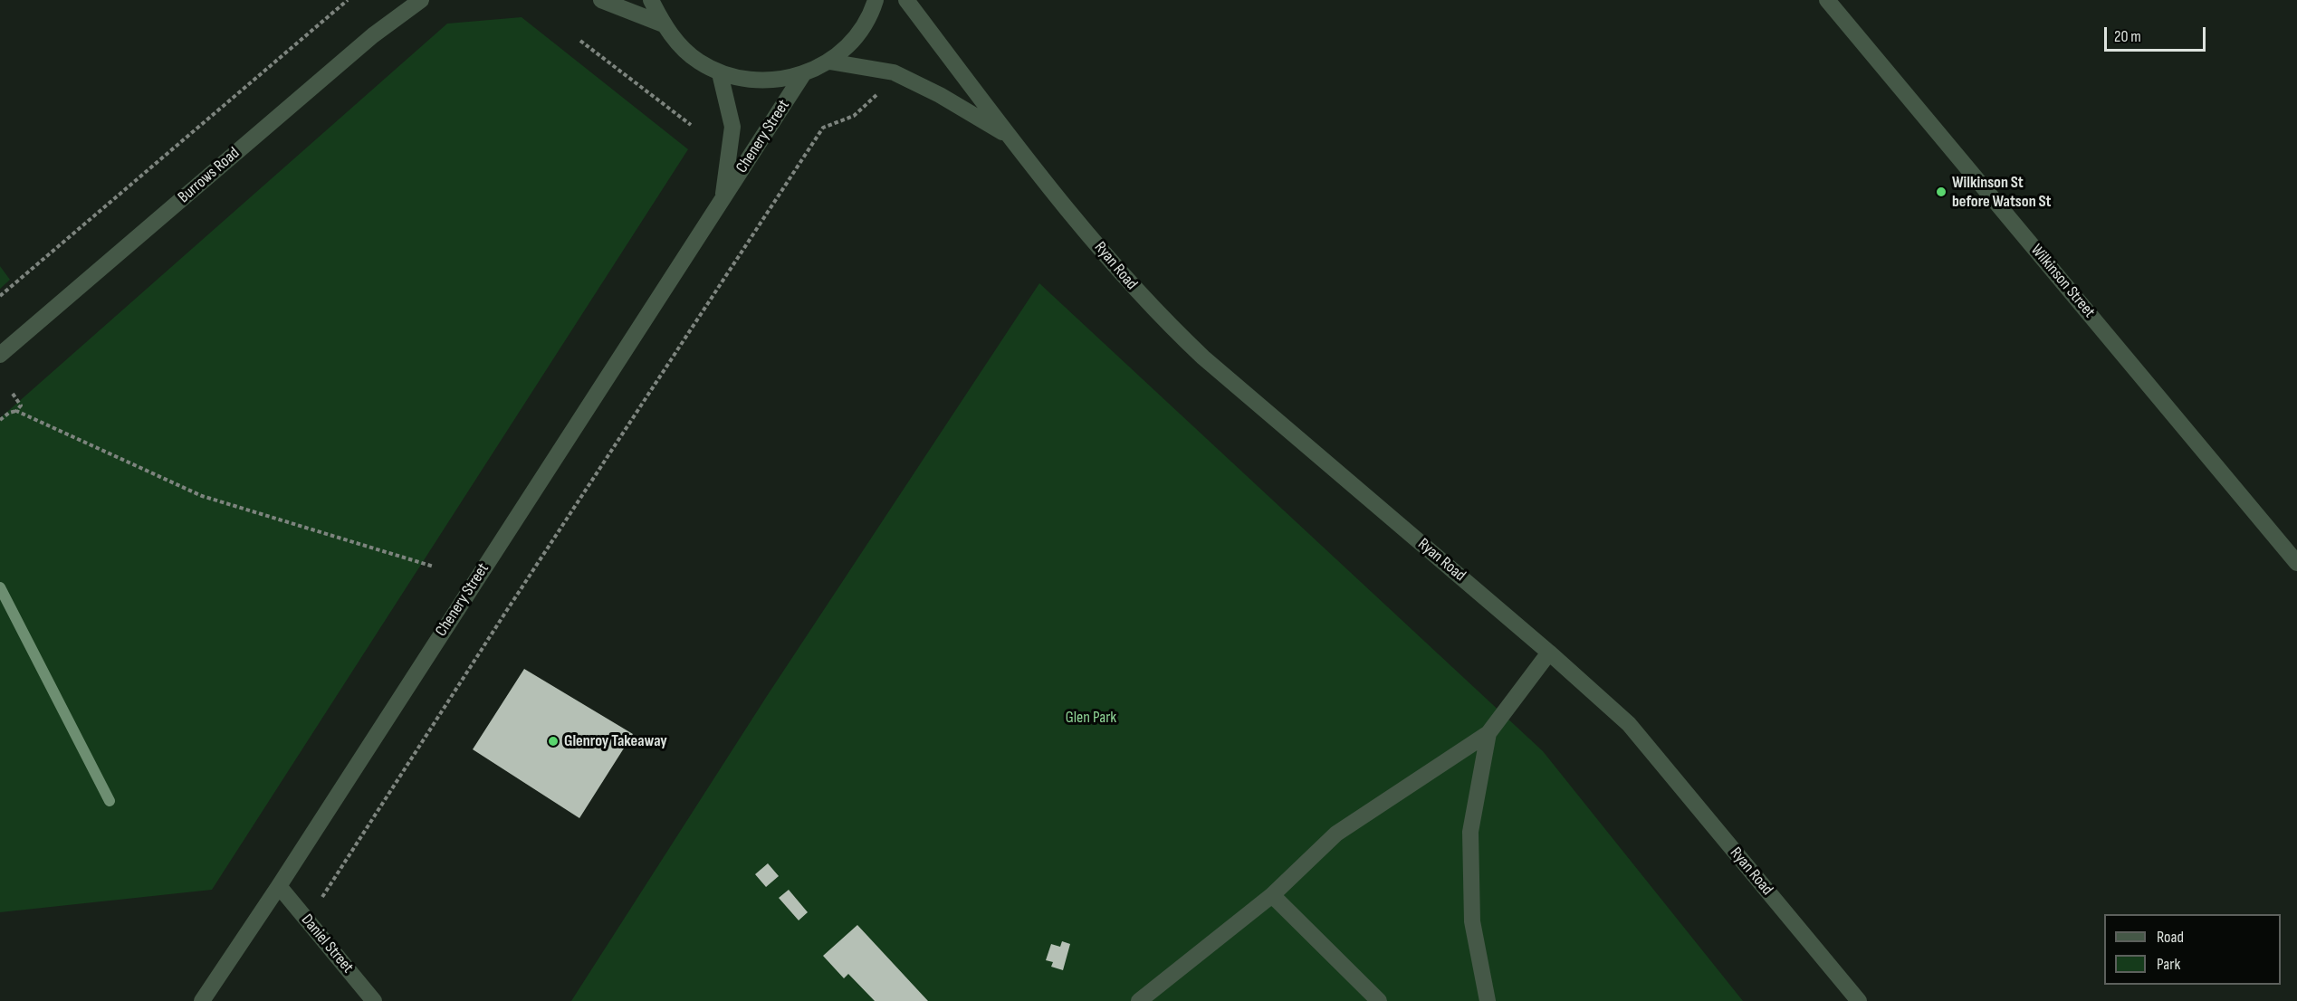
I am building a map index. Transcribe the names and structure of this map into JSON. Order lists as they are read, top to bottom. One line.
{"streets":{"street":["Chenery Street","Burrows Road","Ryan Road","Wilkinson Street","Daniel Street"]},"crossings":[["Chenery Street","Daniel Street"]],"parks":["Glen Park"],"places":["Wilkinson St before Watson St","Glenroy Takeaway"],"legend":["Road","Park"],"scale_bar":"20 m"}
